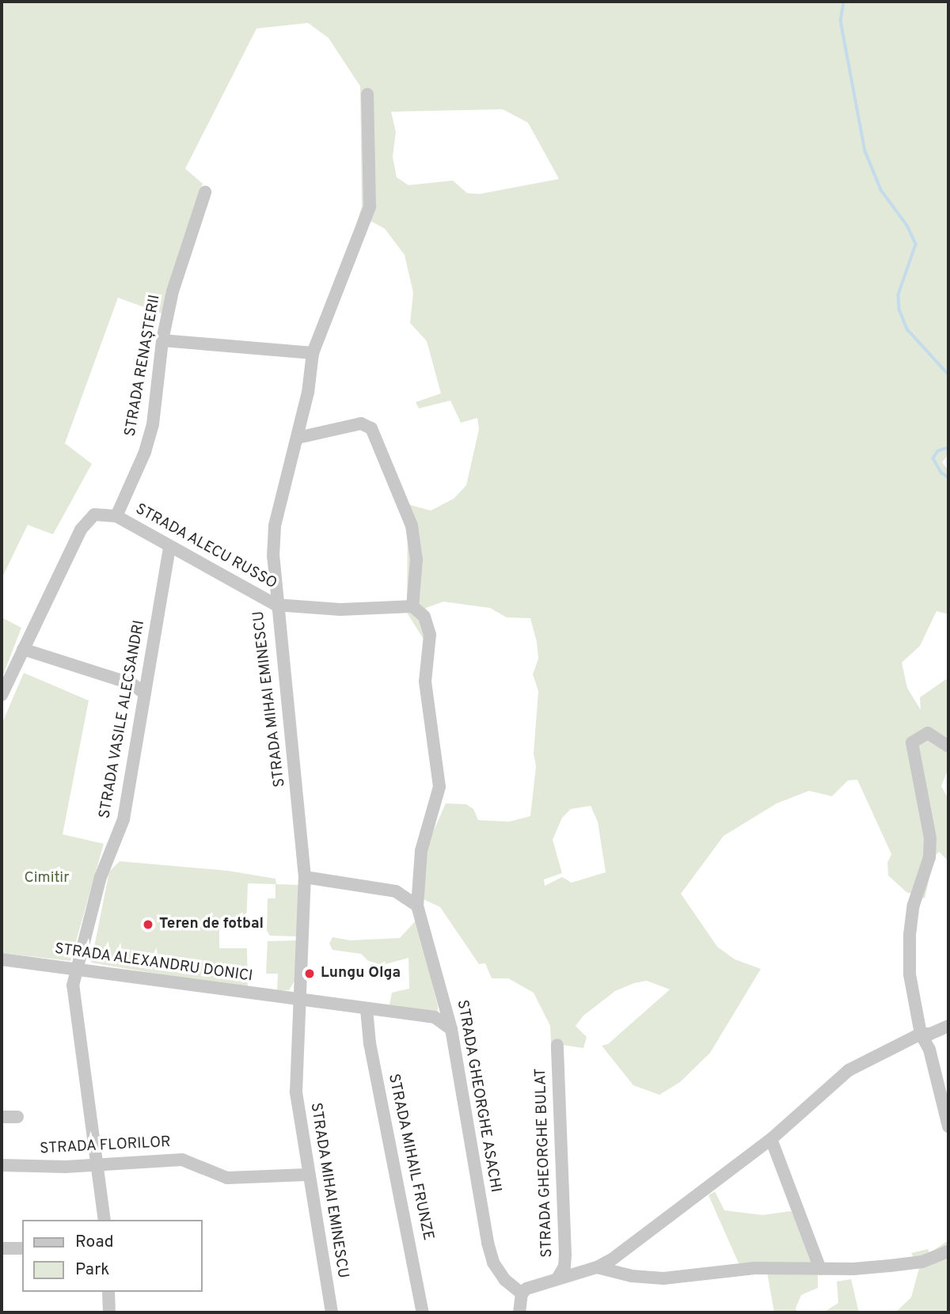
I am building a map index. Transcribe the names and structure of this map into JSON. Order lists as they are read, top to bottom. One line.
{"streets":{"street":["STRADA RENAȘTERII","STRADA ALECU RUSSO","STRADA MIHAI EMINESCU","STRADA VASILE ALECSANDRI","STRADA ALEXANDRU DONICI","STRADA GHEORGHE ASACHI","STRADA FLORILOR","STRADA MIHAIL FRUNZE","STRADA GHEORGHE BULAT"]},"crossings":[["STRADA RENAȘTERII","STRADA ALECU RUSSO"],["STRADA ALECU RUSSO","STRADA MIHAI EMINESCU"],["STRADA ALECU RUSSO","STRADA VASILE ALECSANDRI"],["STRADA ALECU RUSSO","STRADA GHEORGHE ASACHI"],["STRADA MIHAI EMINESCU","STRADA ALEXANDRU DONICI"],["STRADA MIHAI EMINESCU","STRADA FLORILOR"],["STRADA VASILE ALECSANDRI","STRADA ALEXANDRU DONICI"],["STRADA VASILE ALECSANDRI","STRADA FLORILOR"],["STRADA ALEXANDRU DONICI","STRADA GHEORGHE ASACHI"],["STRADA ALEXANDRU DONICI","STRADA MIHAIL FRUNZE"]],"parks":["Cimitir"],"places":["Teren de fotbal","Lungu Olga"],"legend":["Road","Park"]}
